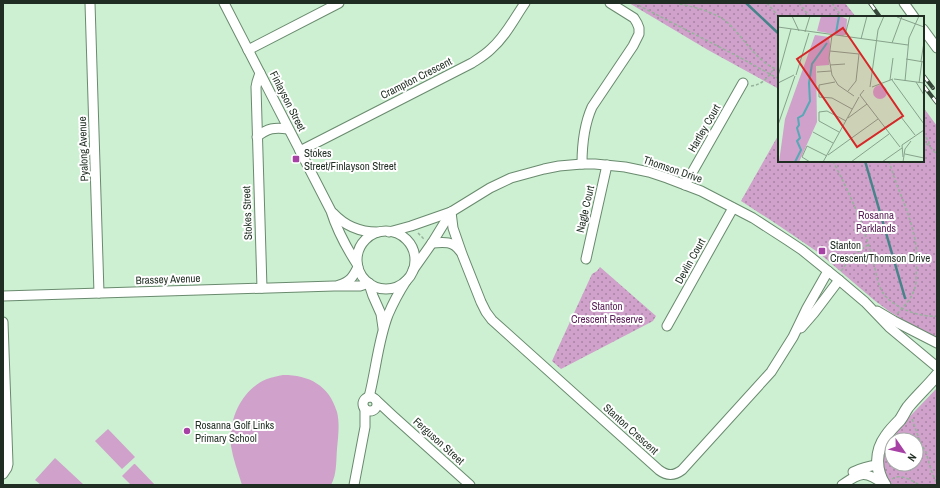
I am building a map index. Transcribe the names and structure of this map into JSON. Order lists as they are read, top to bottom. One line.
{"streets":{"street":["Crampton Crescent","Finlayson Street","Hartley Court","Pyalong Avenue","Thomson Drive","Nagle Court","Stokes Street","Devlin Court","Brassey Avenue","Stanton Crescent","Ferguson Street"]},"crossings":[["Crampton Crescent","Finlayson Street"],["Finlayson Street","Thomson Drive"],["Finlayson Street","Stokes Street"],["Finlayson Street","Brassey Avenue"],["Hartley Court","Thomson Drive"],["Pyalong Avenue","Brassey Avenue"],["Thomson Drive","Nagle Court"],["Thomson Drive","Devlin Court"],["Thomson Drive","Brassey Avenue"],["Thomson Drive","Stanton Crescent"],["Stokes Street","Brassey Avenue"]],"parks":["Rosanna Parklands","Stanton Crescent Reserve"],"places":{"transit":["Stokes Street/Finlayson Street","Stanton Crescent/Thomson Drive"],"other":["Rosanna Golf Links Primary School"]},"north":"bottom right"}
